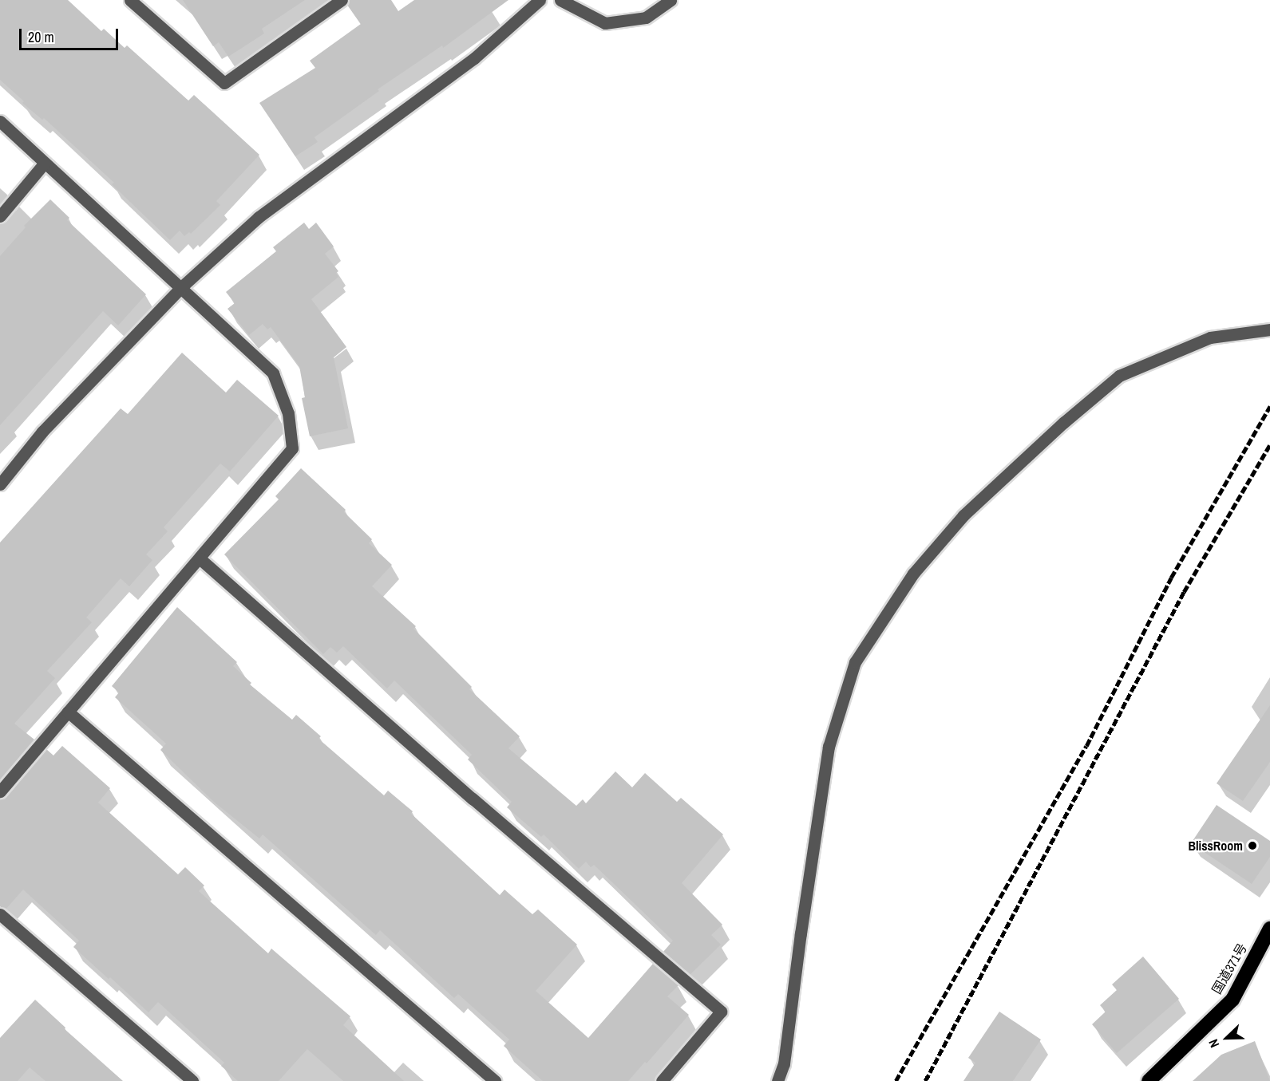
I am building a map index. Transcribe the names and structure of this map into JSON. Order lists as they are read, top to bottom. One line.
{"streets":{"highway":["国道371号"]},"places":["BlissRoom"],"scale_bar":"20 m","north":"bottom left"}
